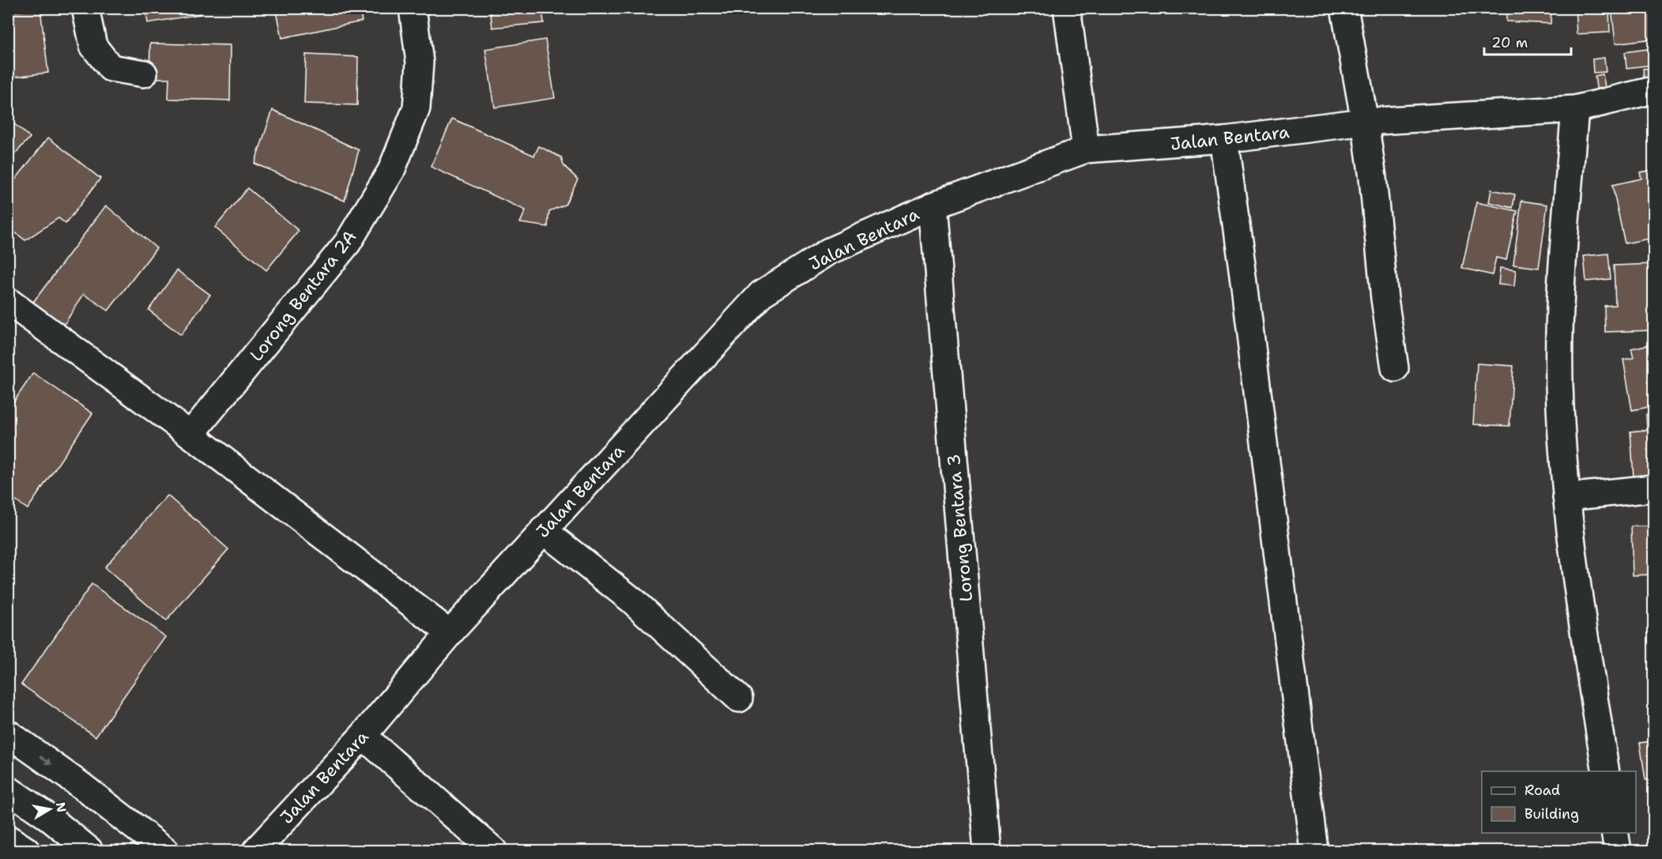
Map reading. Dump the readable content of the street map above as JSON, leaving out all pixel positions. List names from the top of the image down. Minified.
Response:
{"streets":{"street":["Jalan Bentara","Lorong Bentara 2A","Lorong Bentara 3"]},"crossings":[["Jalan Bentara","Lorong Bentara 3"]],"legend":["Road","Building"],"scale_bar":"20 m","north":"right"}
